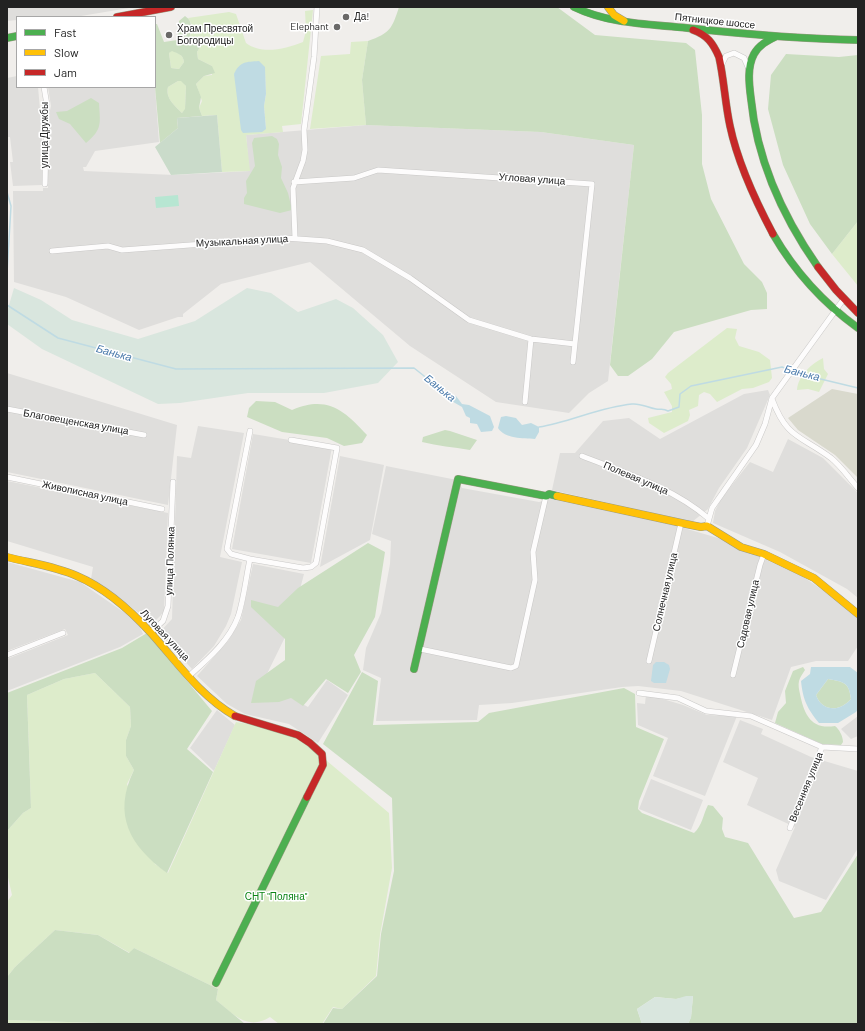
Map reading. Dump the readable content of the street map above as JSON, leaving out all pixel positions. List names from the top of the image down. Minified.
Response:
{"streets":{"street":["Пятницкое шоссе","улица Дружбы","Угловая улица","Музыкальная улица","Благовещенская улица","Полевая улица","Живописная улица","улица Полянка","Солнечная улица","Садовая улица","Луговая улица","Весенняя улица"]},"crossings":[["Угловая улица","Музыкальная улица"],["улица Полянка","Луговая улица"]],"water":["Банька"],"parks":["СНТ \"Поляна\""],"places":["Да!","Elephant","Храм Пресвятой Богородицы"],"legend":["Fast","Slow","Jam"]}
